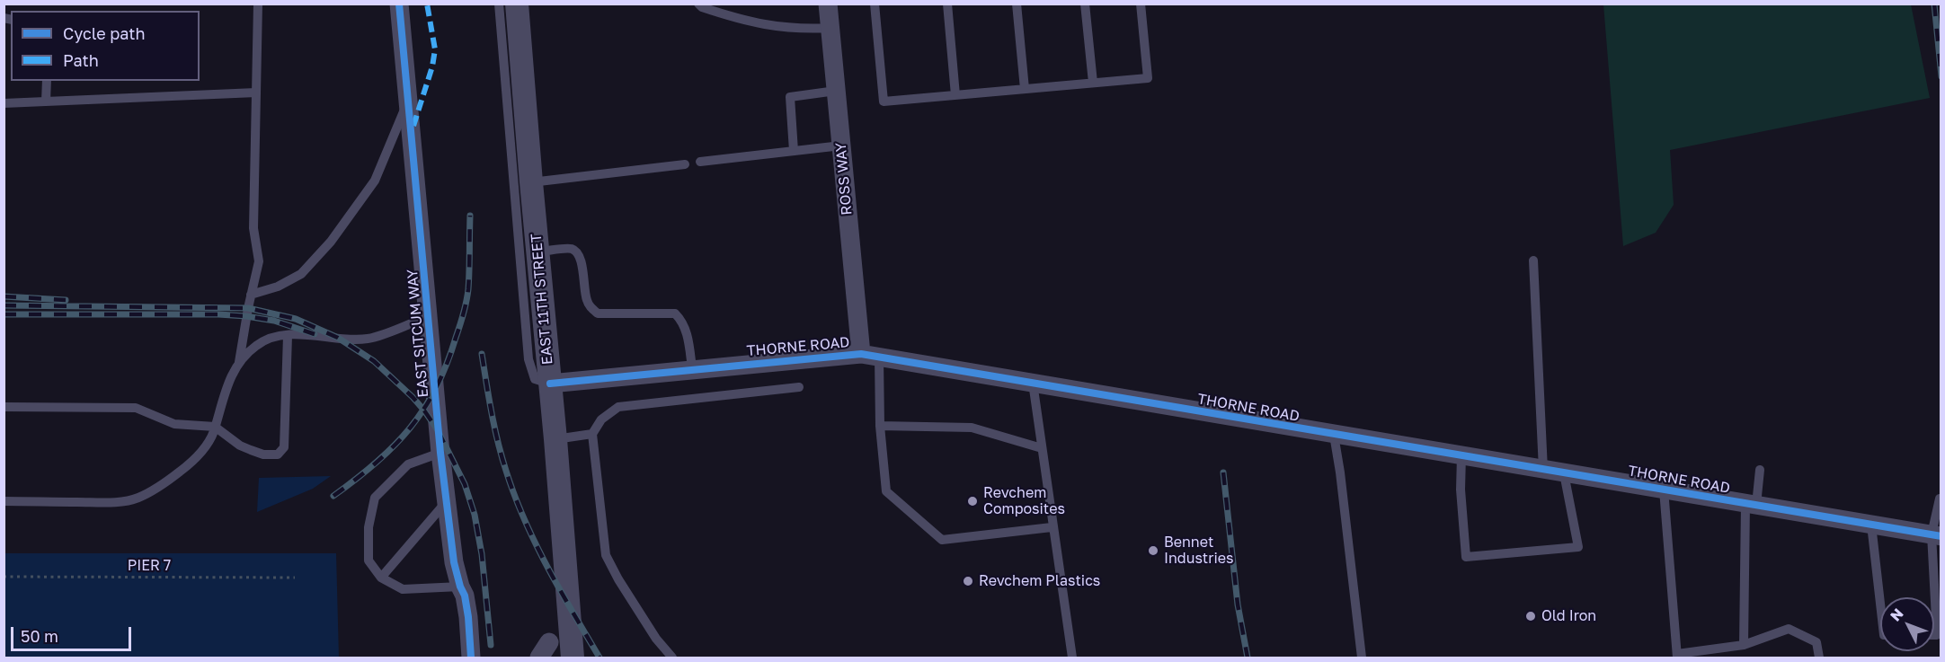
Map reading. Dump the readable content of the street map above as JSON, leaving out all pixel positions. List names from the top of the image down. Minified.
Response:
{"streets":{"street":["ROSS WAY","EAST 11TH STREET","EAST SITCUM WAY","THORNE ROAD"],"path":["PIER 7"]},"crossings":[["ROSS WAY","THORNE ROAD"],["EAST 11TH STREET","THORNE ROAD"]],"places":["Revchem Composites","Bennet Industries","Revchem Plastics","Old Iron"],"legend":["Cycle path","Path"],"scale_bar":"50 m","north":"top left"}
